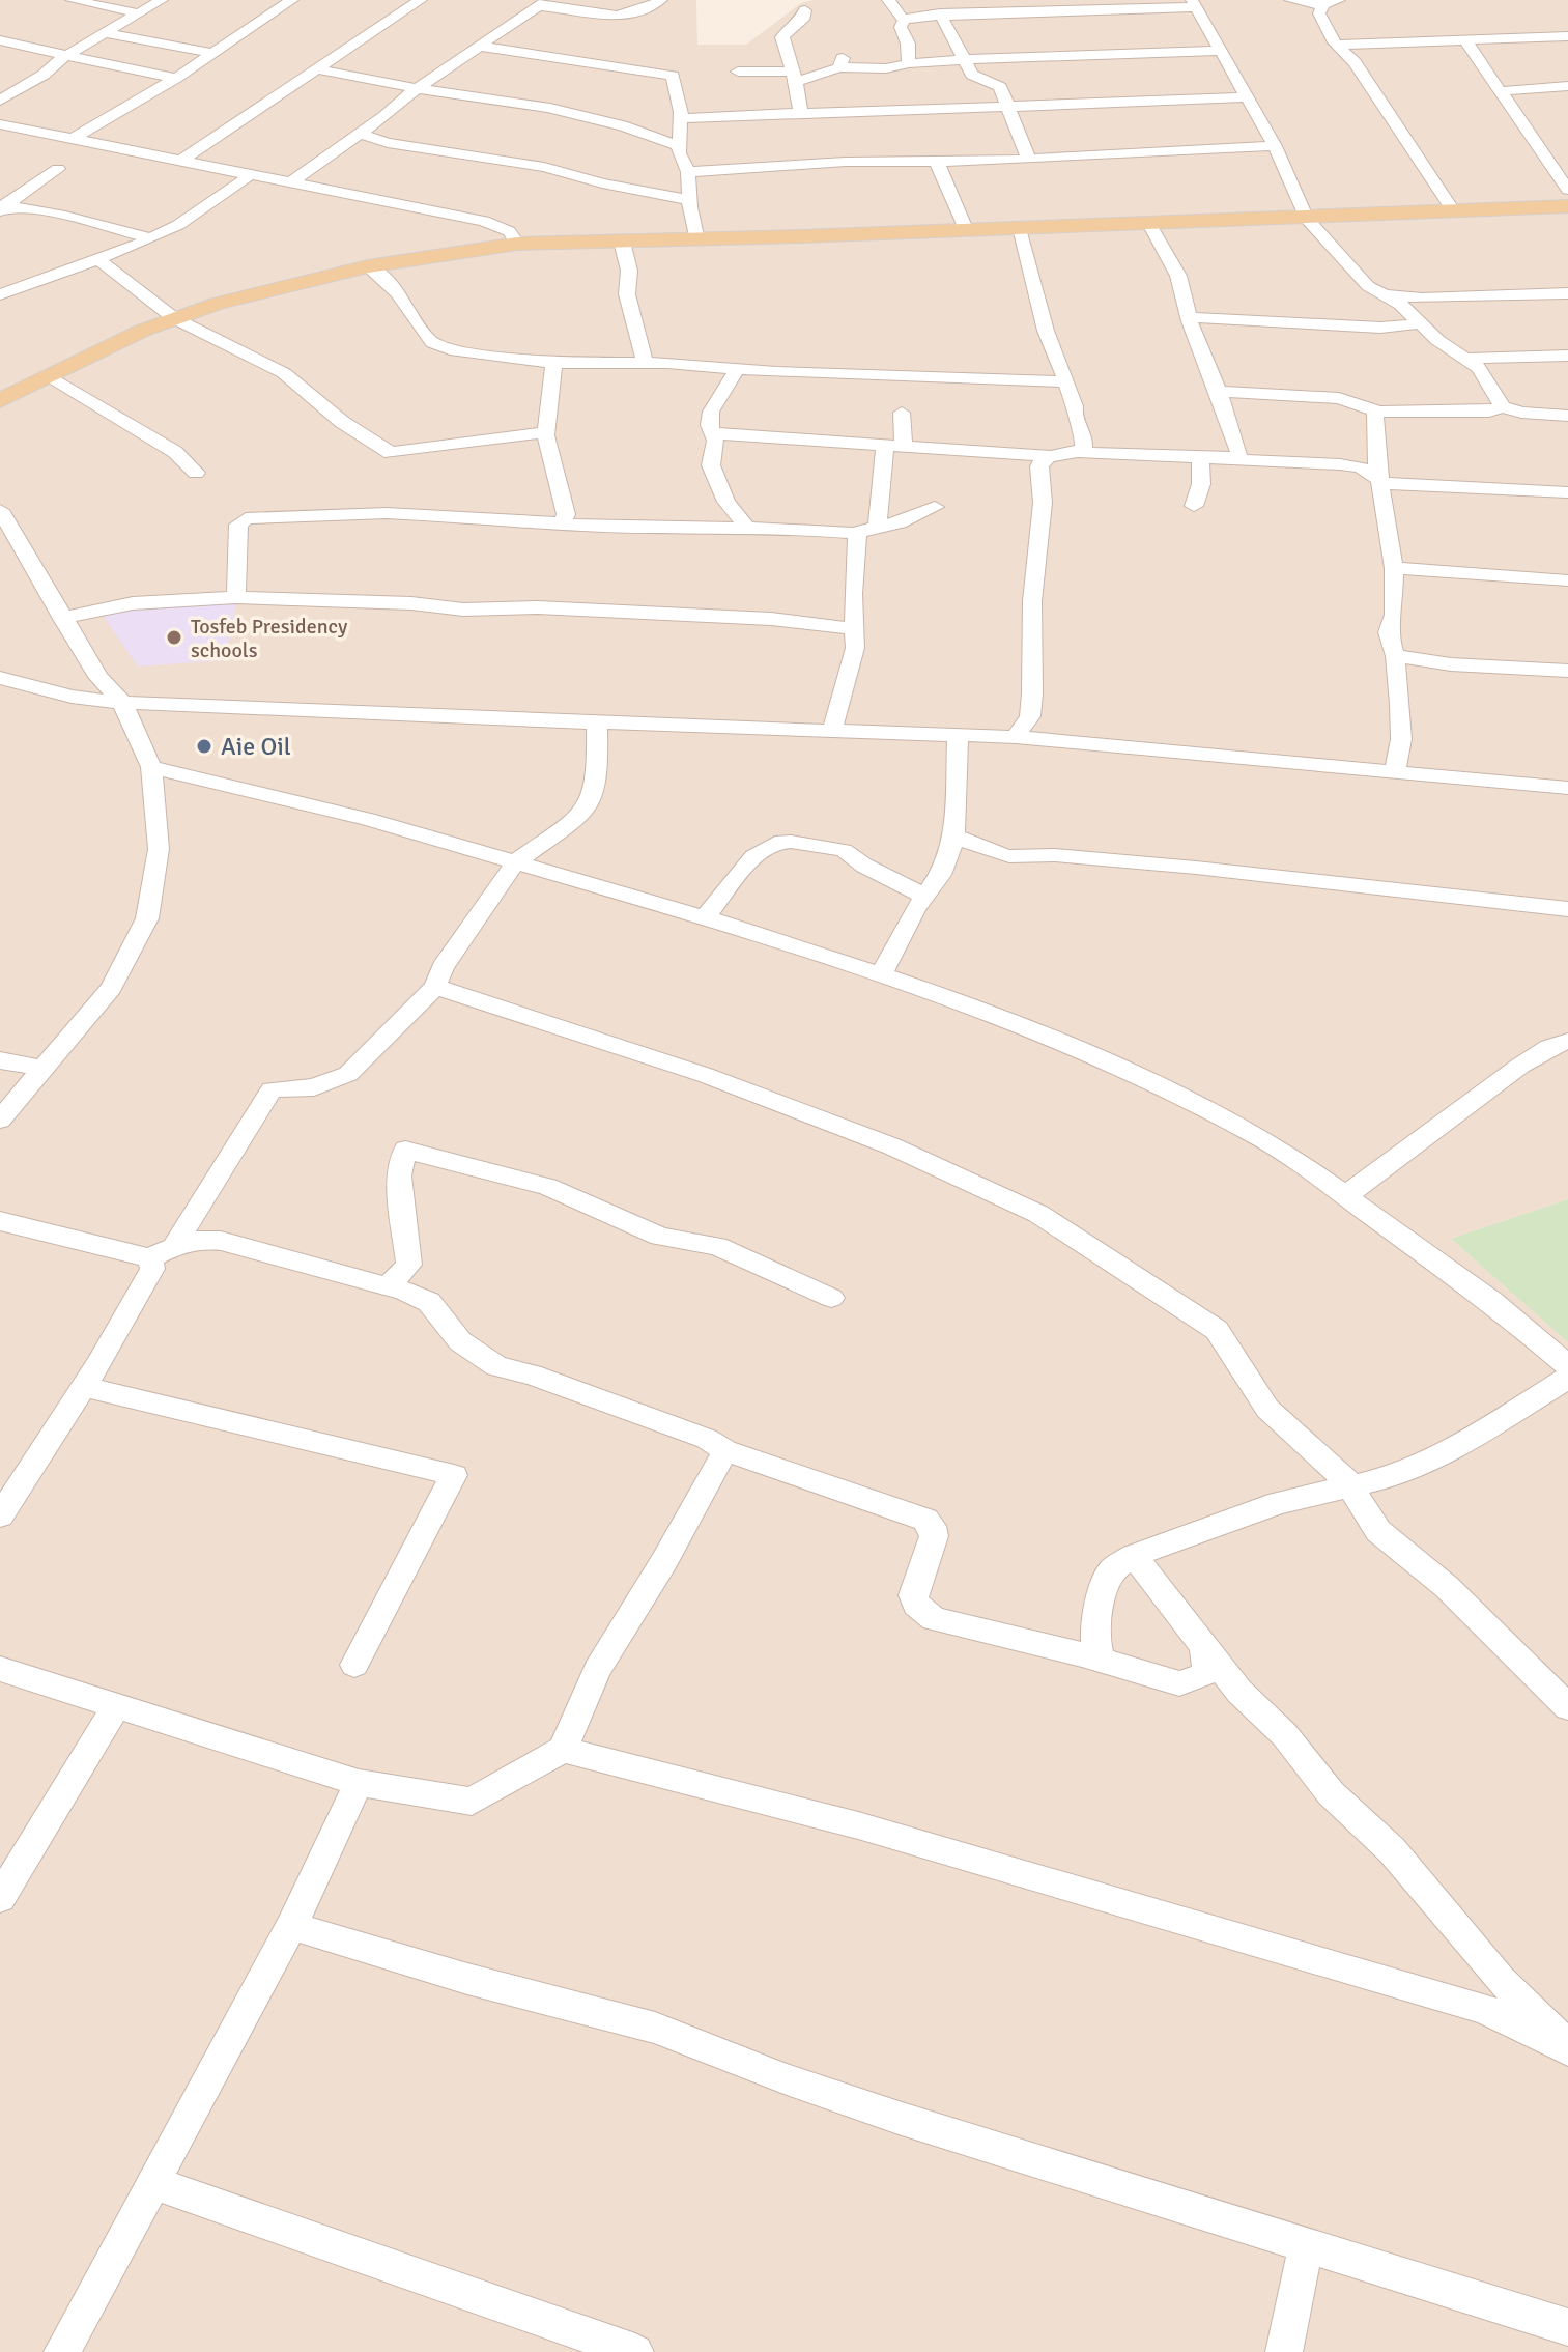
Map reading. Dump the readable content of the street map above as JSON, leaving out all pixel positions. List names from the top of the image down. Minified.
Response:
{"places":["Tosfeb Presidency schools","Aie Oil"]}
